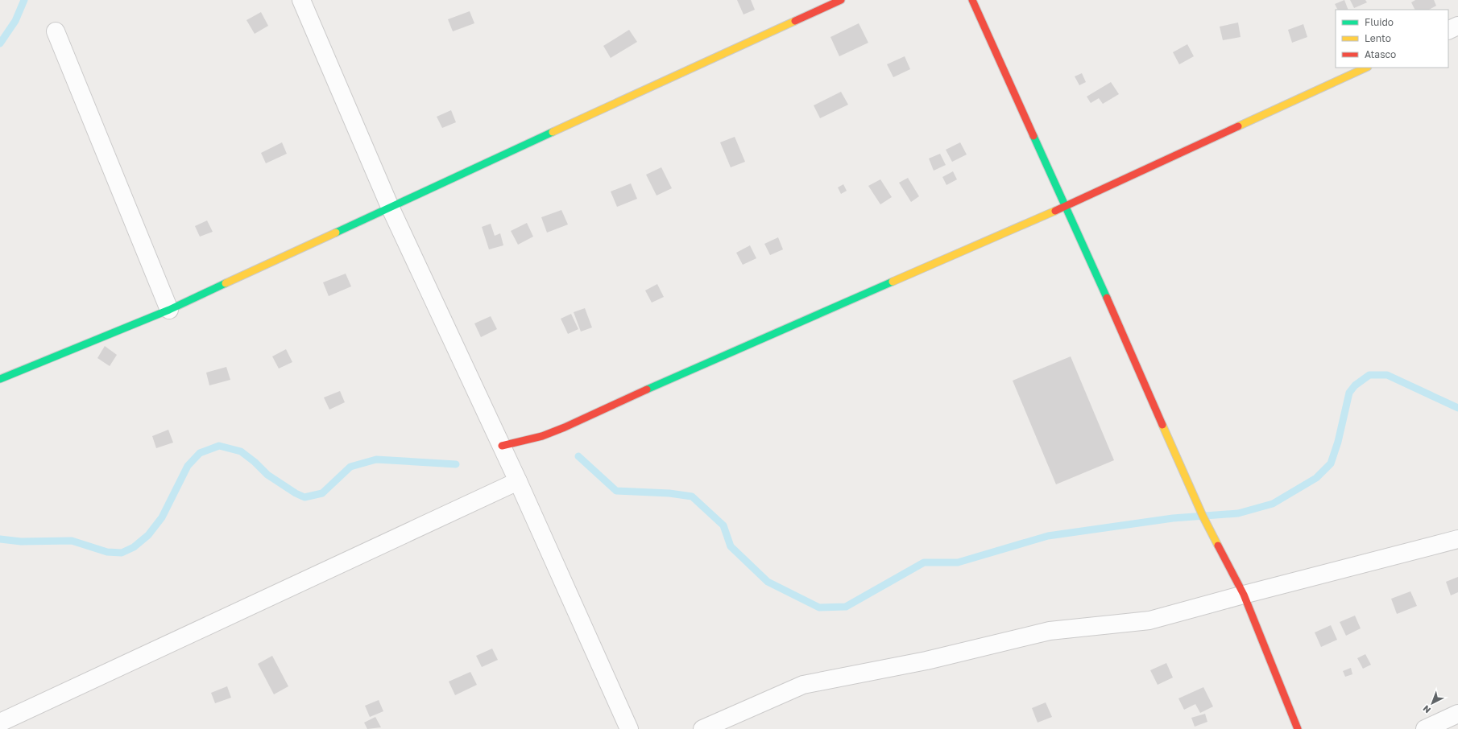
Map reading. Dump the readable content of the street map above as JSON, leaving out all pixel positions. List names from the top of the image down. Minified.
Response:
{"legend":["Fluido","Lento","Atasco"],"north":"bottom left"}
